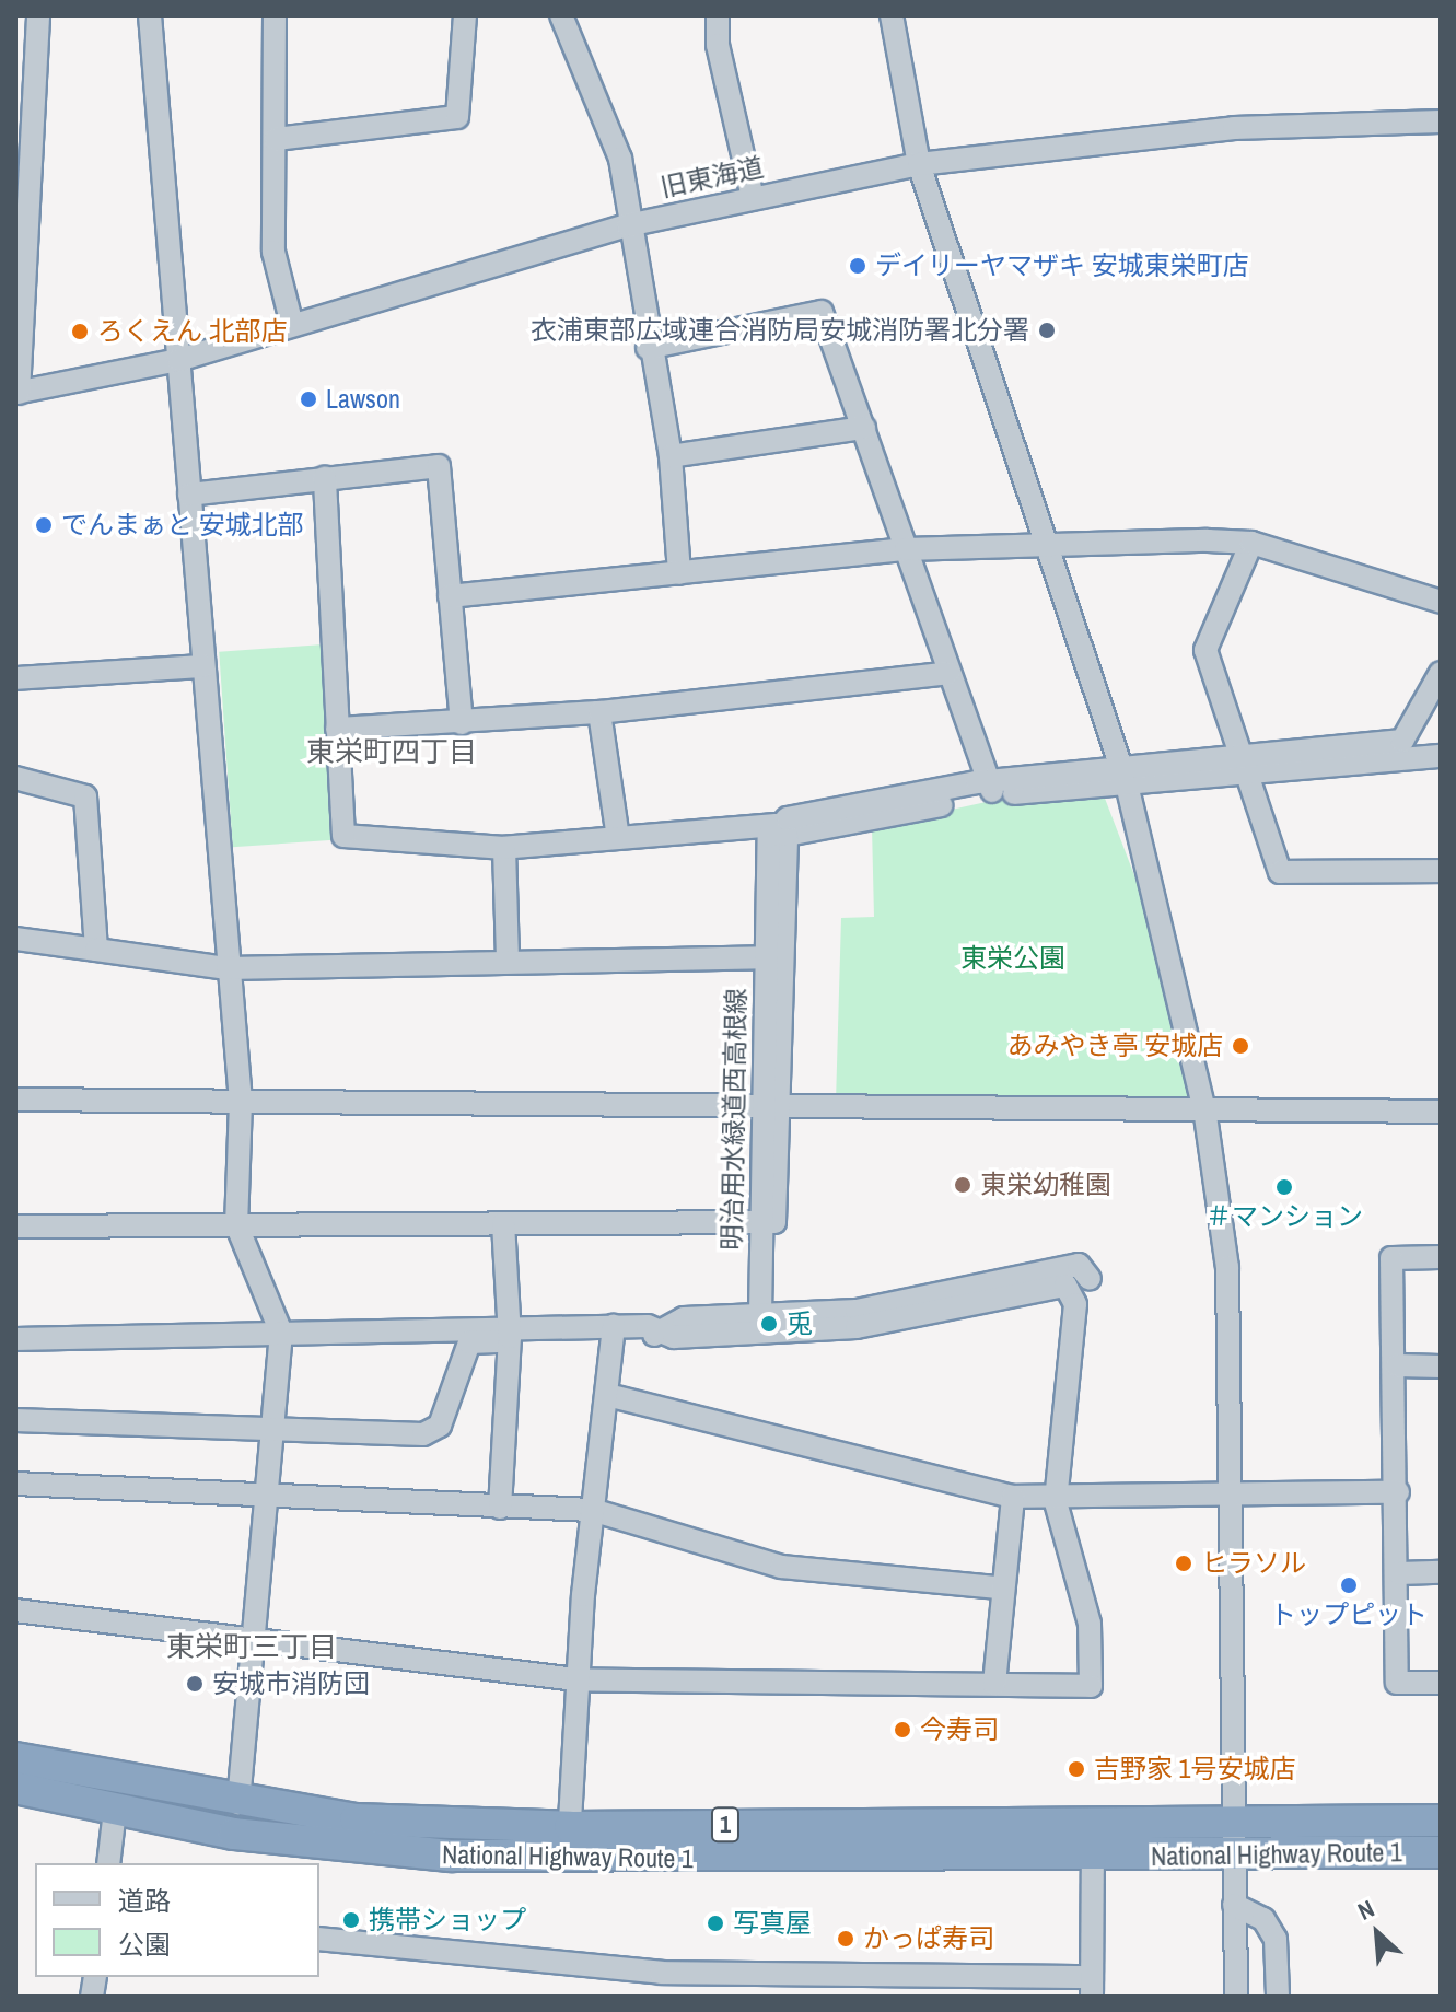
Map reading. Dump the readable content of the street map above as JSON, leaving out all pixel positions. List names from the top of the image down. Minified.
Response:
{"streets":{"highway":["1","National Highway Route 1"],"street":["旧東海道","明治用水緑道西高根線"]},"districts":["東栄町四丁目","東栄町三丁目"],"parks":["東栄公園"],"places":["デイリーヤマザキ 安城東栄町店","衣浦東部広域連合消防局安城消防署北分署","ろくえん 北部店","Lawson","でんまぁと 安城北部","あみやき亭 安城店","東栄幼稚園","＃マンション","兎","ヒラソル","トップピット","安城市消防団","今寿司","吉野家 1号安城店","携帯ショップ","写真屋","かっぱ寿司"],"legend":["道路","公園"],"north":"top left"}
